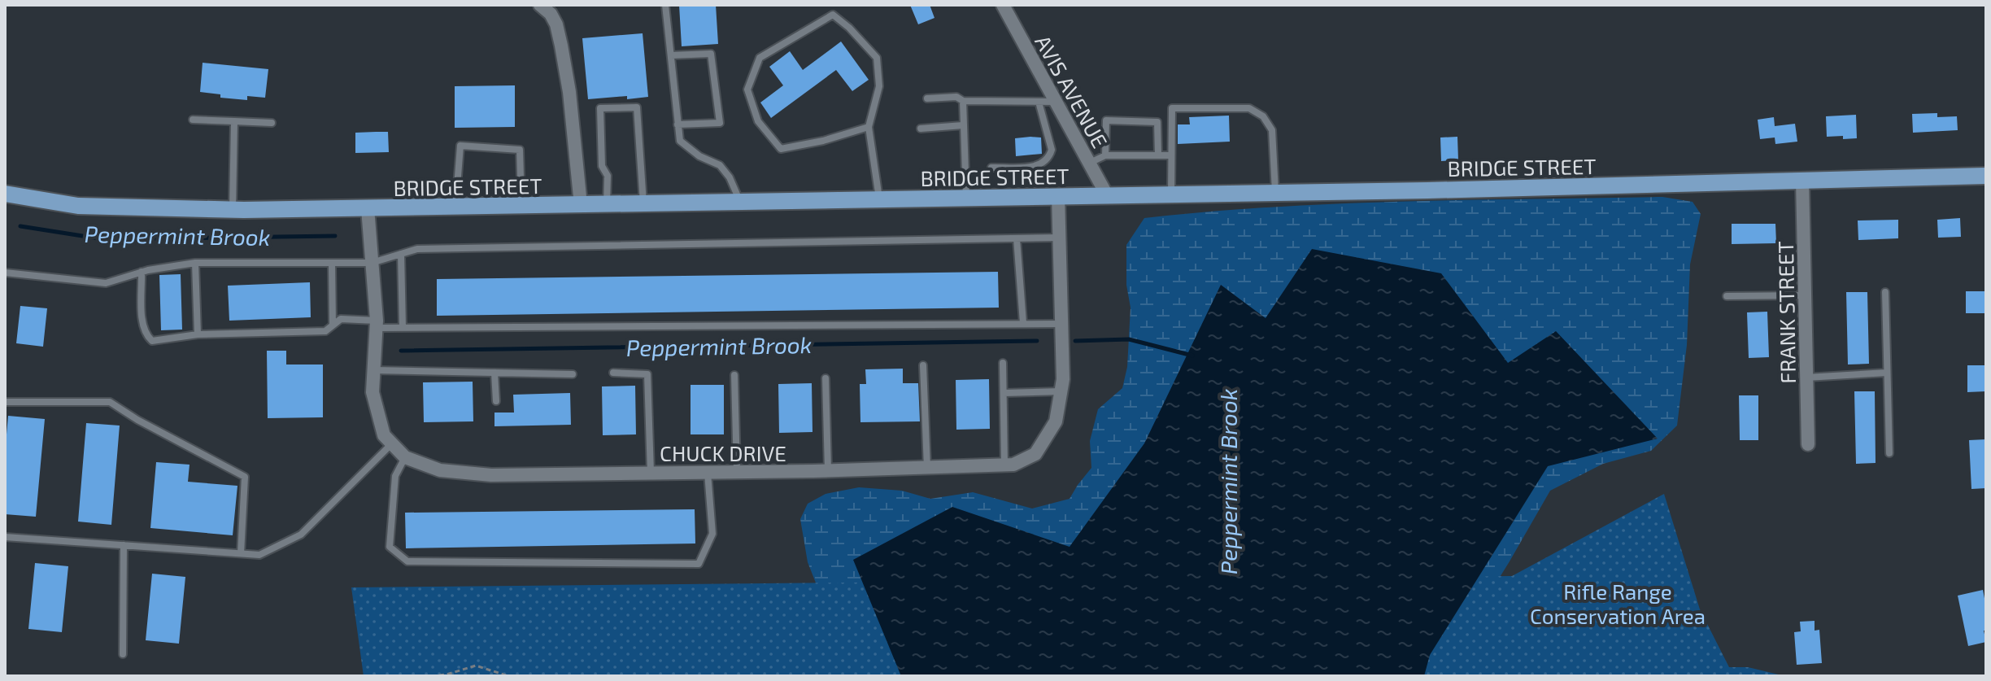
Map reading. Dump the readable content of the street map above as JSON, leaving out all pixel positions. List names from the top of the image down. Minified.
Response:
{"streets":{"main road":["BRIDGE STREET"],"street":["AVIS AVENUE","FRANK STREET","CHUCK DRIVE"]},"crossings":[["AVIS AVENUE","BRIDGE STREET"],["BRIDGE STREET","FRANK STREET"],["BRIDGE STREET","CHUCK DRIVE"]],"water":["Peppermint Brook"],"parks":["Rifle Range Conservation Area"]}
